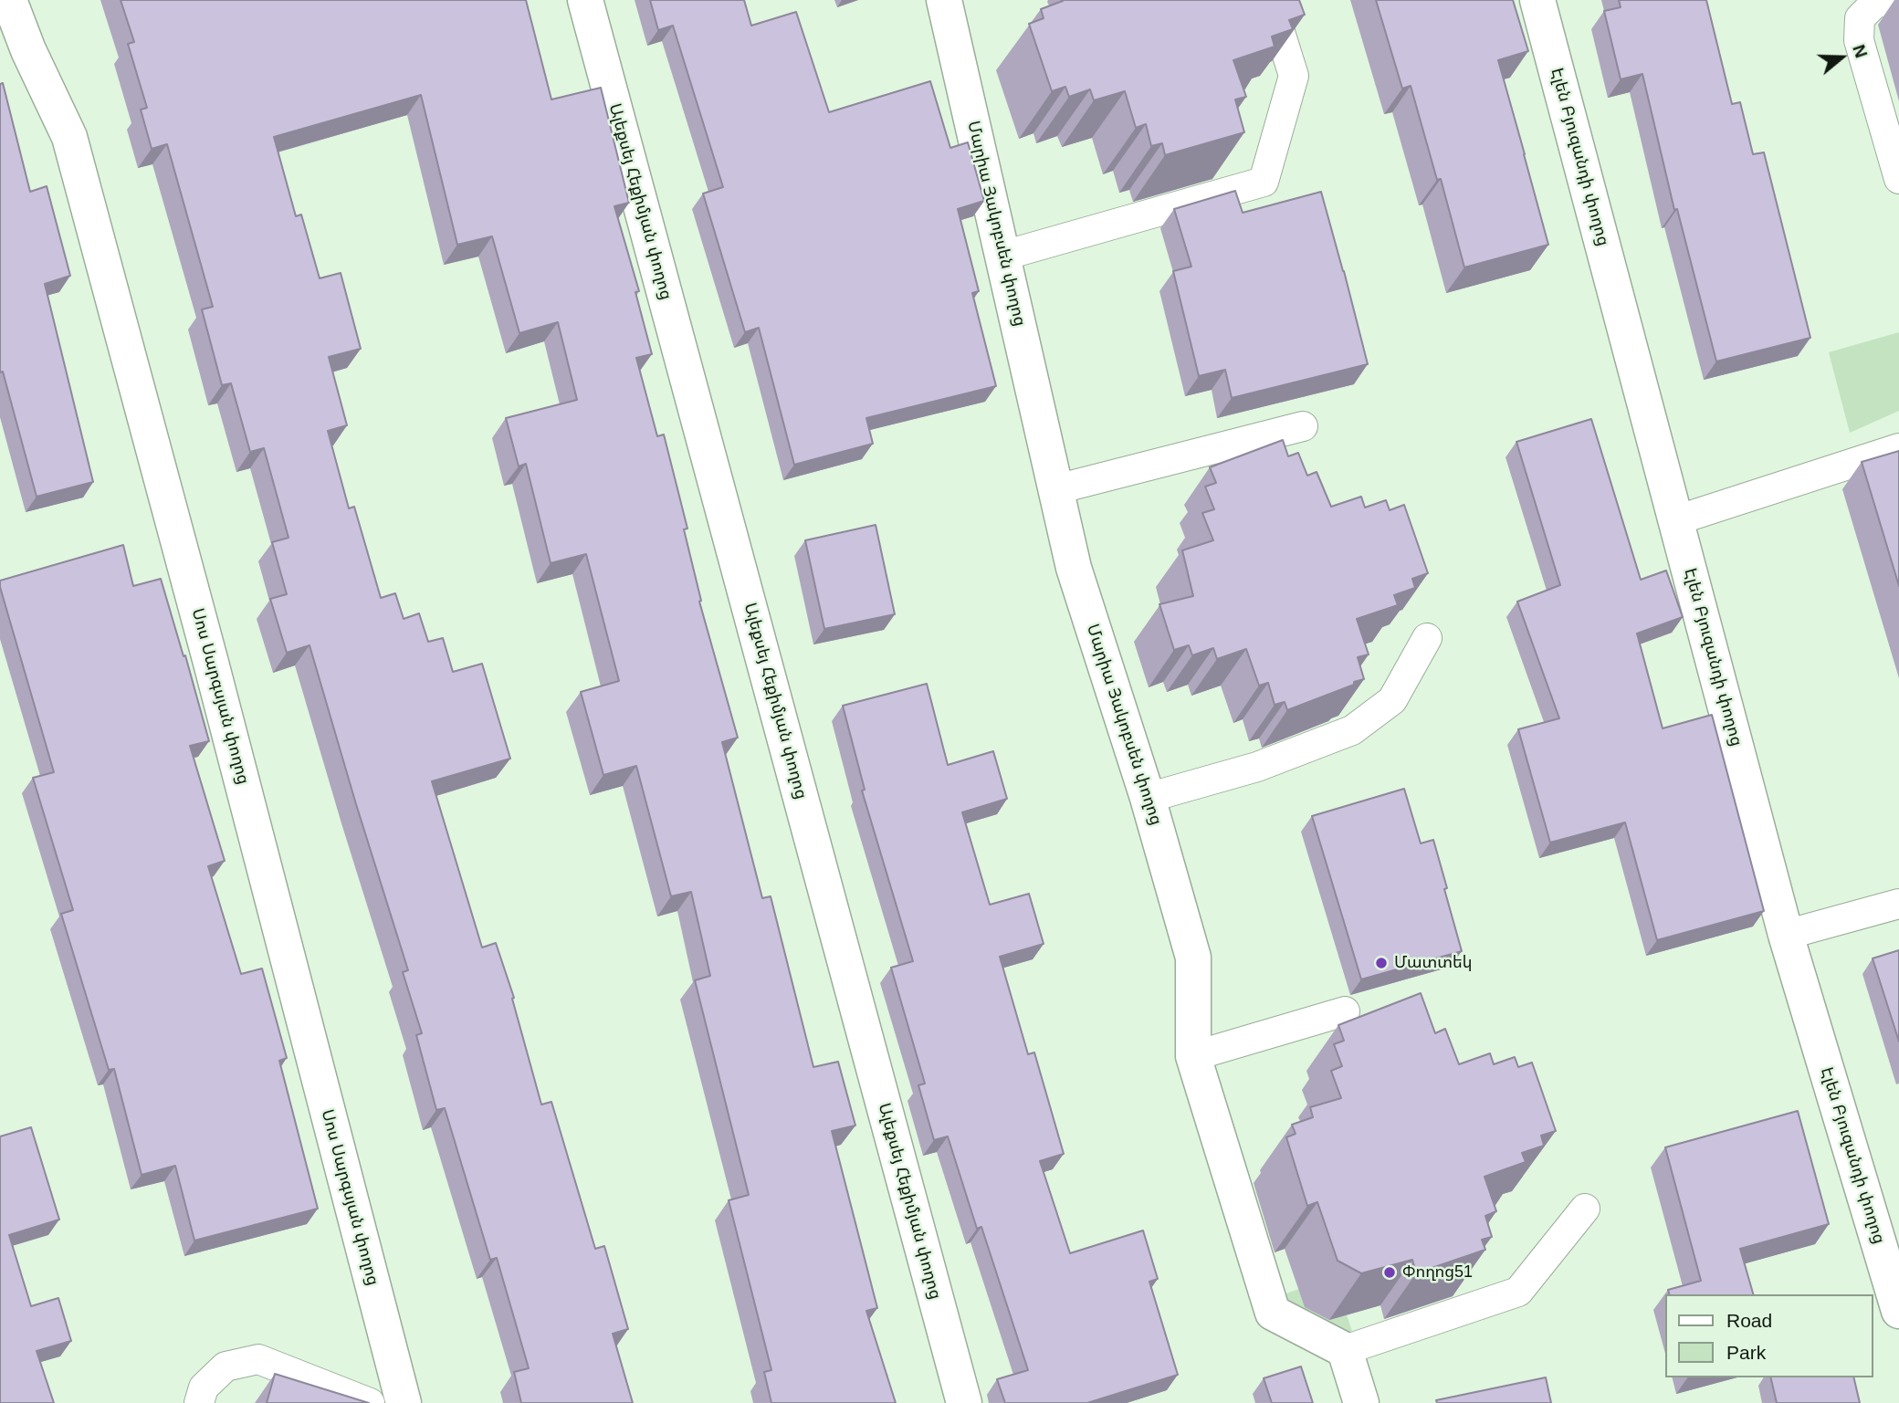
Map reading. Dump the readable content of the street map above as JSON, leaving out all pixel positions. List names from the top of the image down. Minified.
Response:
{"streets":{"street":["Էլեն Բյուզանդի փողոց","Ալեքսեյ Հեքիմյան փողոց","Մարիա Յակոբսեն փողոց","Սոս Սարգսյան փողոց"]},"places":["Մատտեկ","Փողոց51"],"legend":["Road","Park"],"north":"right"}
